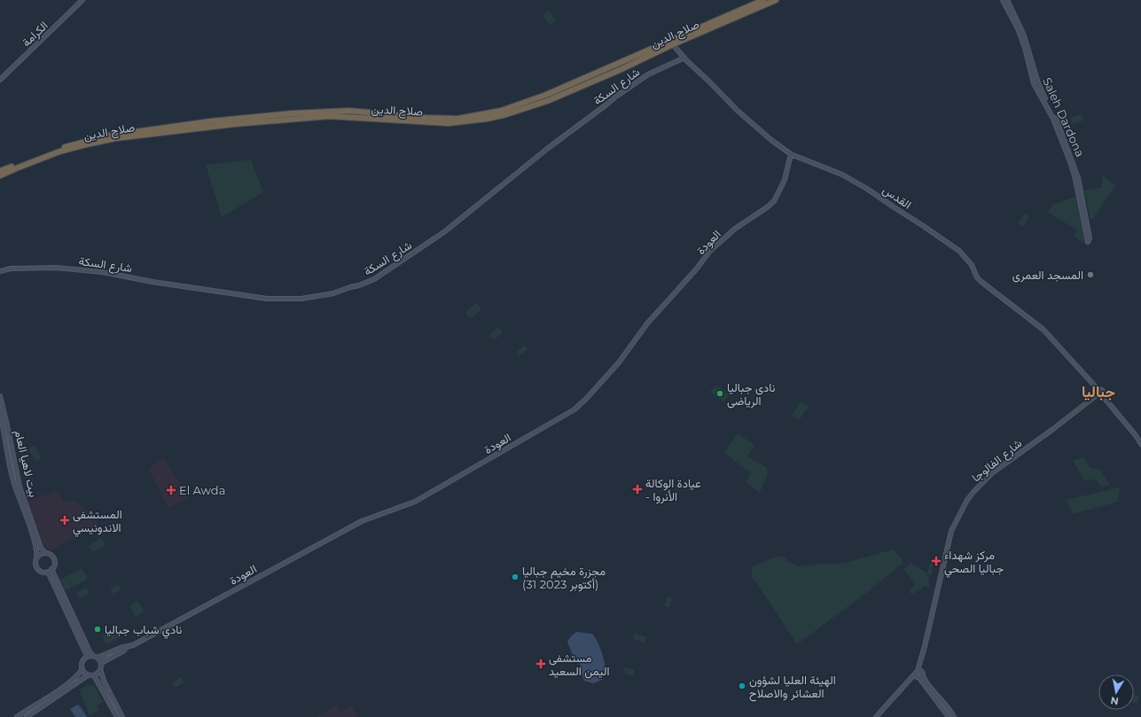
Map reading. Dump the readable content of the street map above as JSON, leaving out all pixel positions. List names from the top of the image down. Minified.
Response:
{"streets":{"highway":["صلاح الدين"],"main road":["الكرامة","شارع السكة","Saleh Dardona","القدس","العودة","شارع الفالوجا","بيت لاهيا العام"]},"crossings":[["صلاح الدين","القدس"],["شارع السكة","القدس"],["القدس","العودة"],["القدس","شارع الفالوجا"]],"districts":["جباليا"],"places":{"other":["المسجد العمرى","نادى جباليا الرياضى","مجزرة مخيم جباليا (31 أكتوبر 2023)","نادي شباب جباليا","الهيئة العليا لشؤون العشائر والاصلاح"],"health":["عيادة الوكالة - الأنروا","El Awda","المستشفى الاندونيسي","مركز شهداء جباليا الصحي","مستشفى اليمن السعيد"]},"north":"bottom"}
